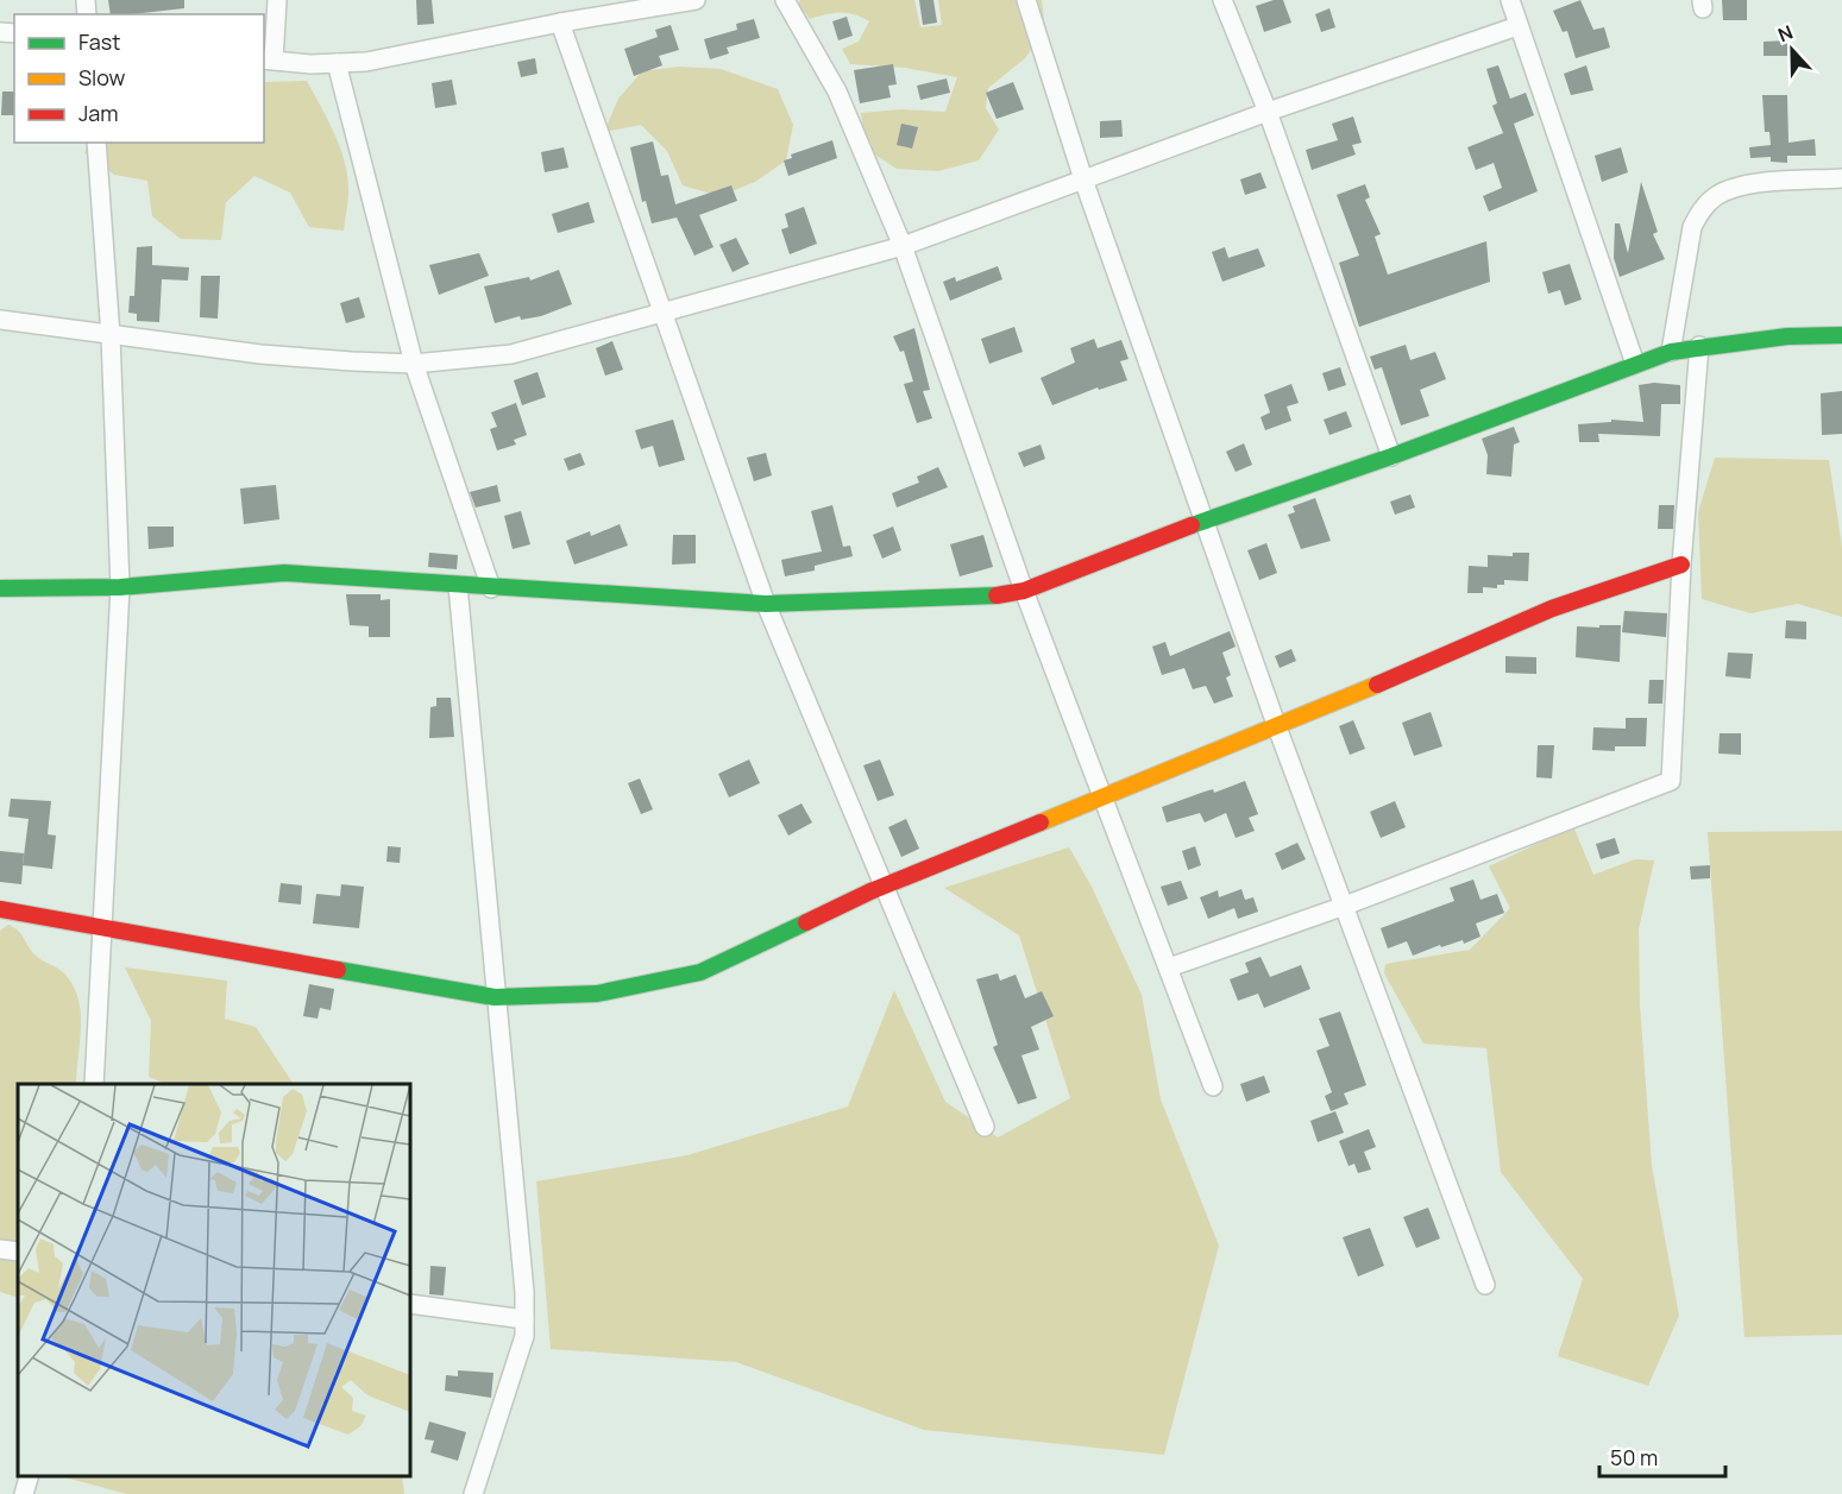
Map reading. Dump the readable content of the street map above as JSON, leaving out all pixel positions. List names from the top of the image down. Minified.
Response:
{"legend":["Fast","Slow","Jam"],"scale_bar":"50 m","north":"top"}
